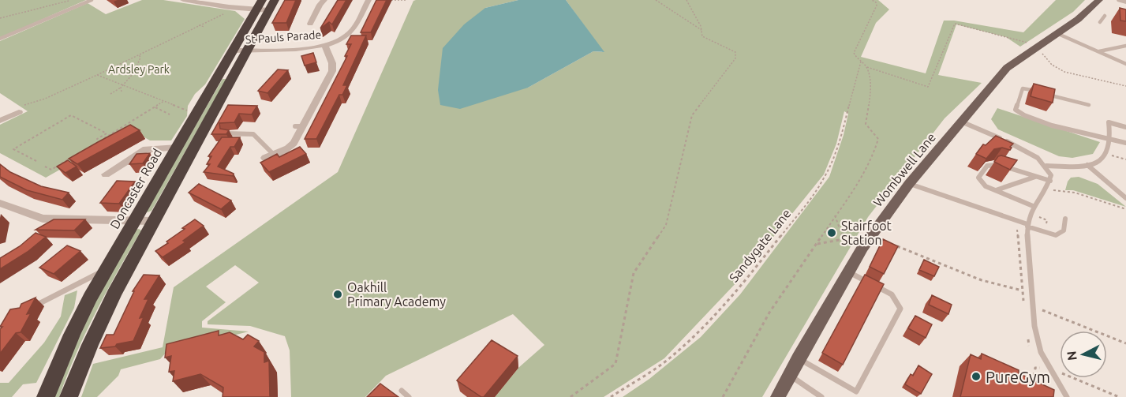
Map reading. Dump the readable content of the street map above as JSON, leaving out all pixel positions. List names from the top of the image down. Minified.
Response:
{"streets":{"highway":["Doncaster Road"],"main road":["Wombwell Lane"],"street":["St Pauls Parade"],"path":["Sandygate Lane"]},"crossings":[["St Pauls Parade","Doncaster Road"]],"parks":["Ardsley Park"],"places":["Stairfoot Station","Oakhill Primary Academy","PureGym"],"north":"left"}
